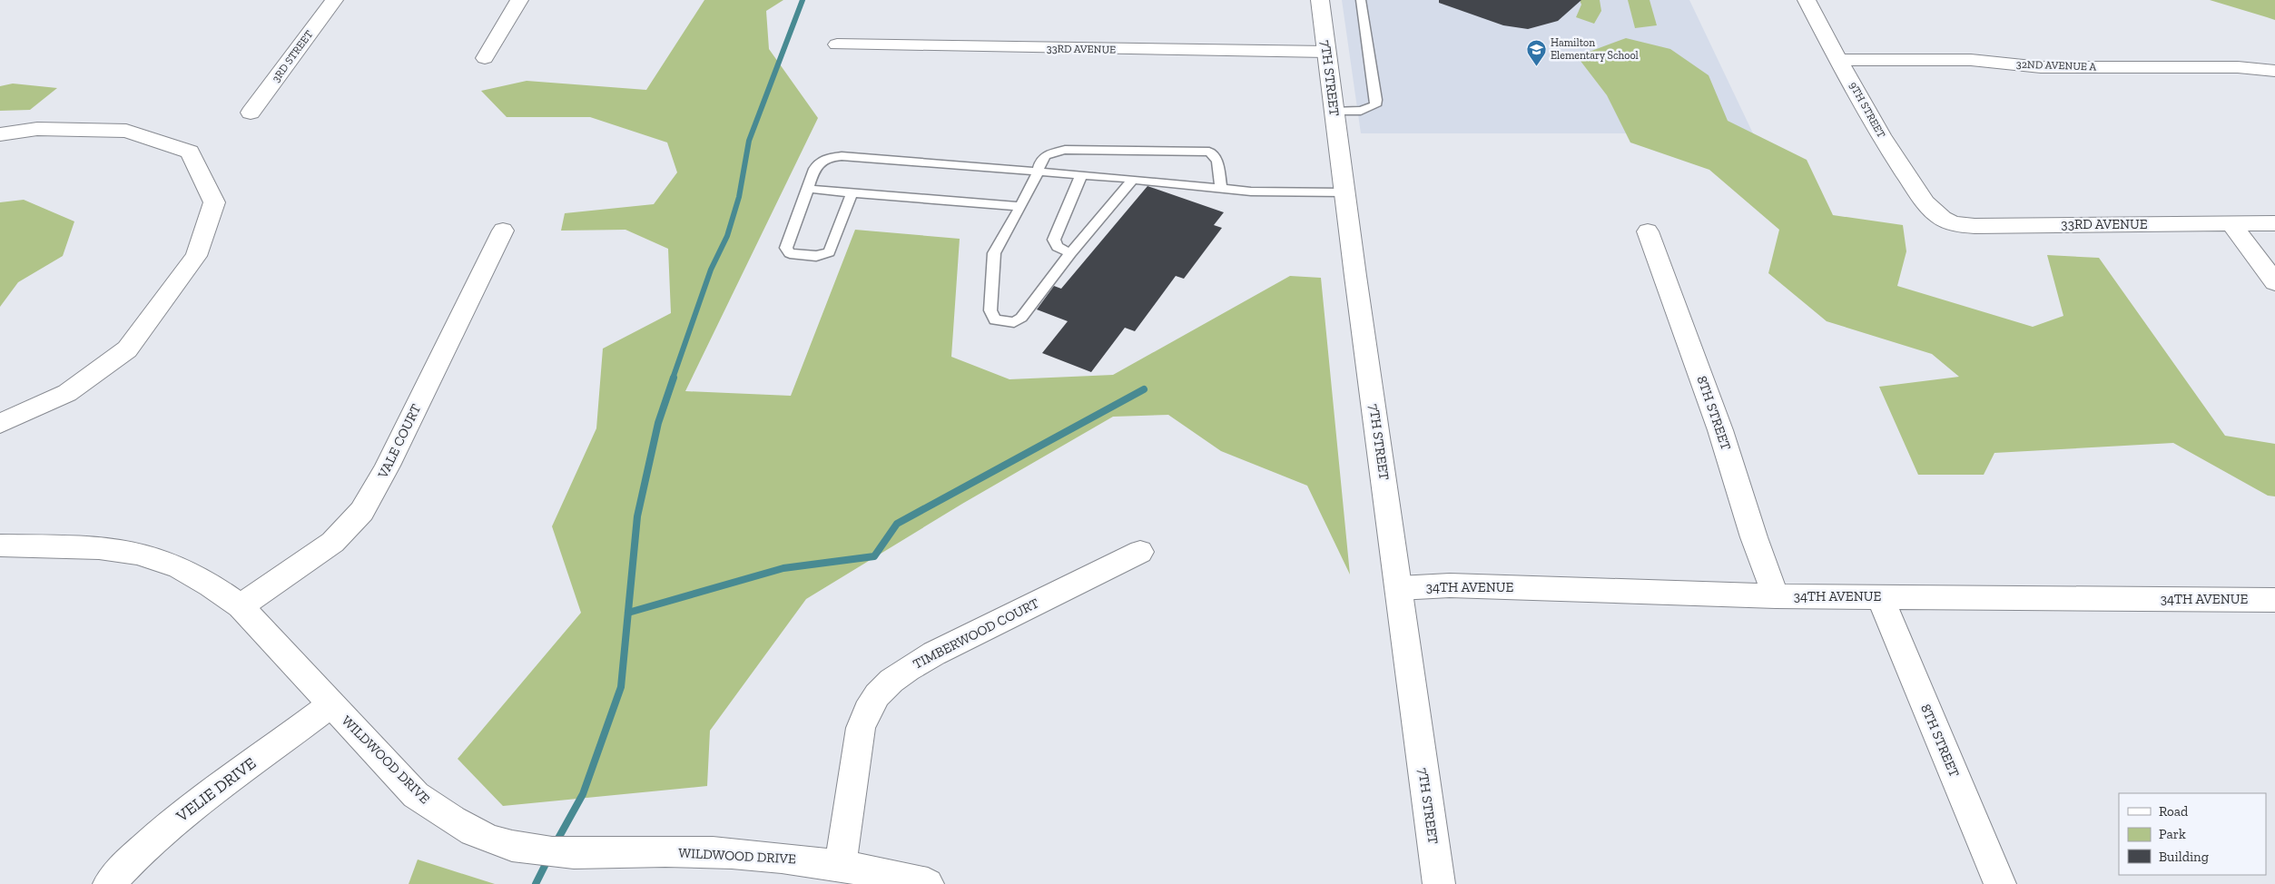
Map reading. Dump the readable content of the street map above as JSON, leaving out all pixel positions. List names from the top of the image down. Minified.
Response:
{"streets":{"street":["33RD AVENUE","3RD STREET","32ND AVENUE A","7TH STREET","9TH STREET","8TH STREET","VALE COURT","34TH AVENUE","TIMBERWOOD COURT","WILDWOOD DRIVE","VELIE DRIVE"]},"crossings":[["33RD AVENUE","7TH STREET"],["33RD AVENUE","9TH STREET"],["32ND AVENUE A","9TH STREET"],["7TH STREET","34TH AVENUE"],["8TH STREET","34TH AVENUE"],["VALE COURT","WILDWOOD DRIVE"],["TIMBERWOOD COURT","WILDWOOD DRIVE"],["WILDWOOD DRIVE","VELIE DRIVE"]],"places":{"school or university":["Hamilton Elementary School"]},"legend":["Road","Park","Building"]}
